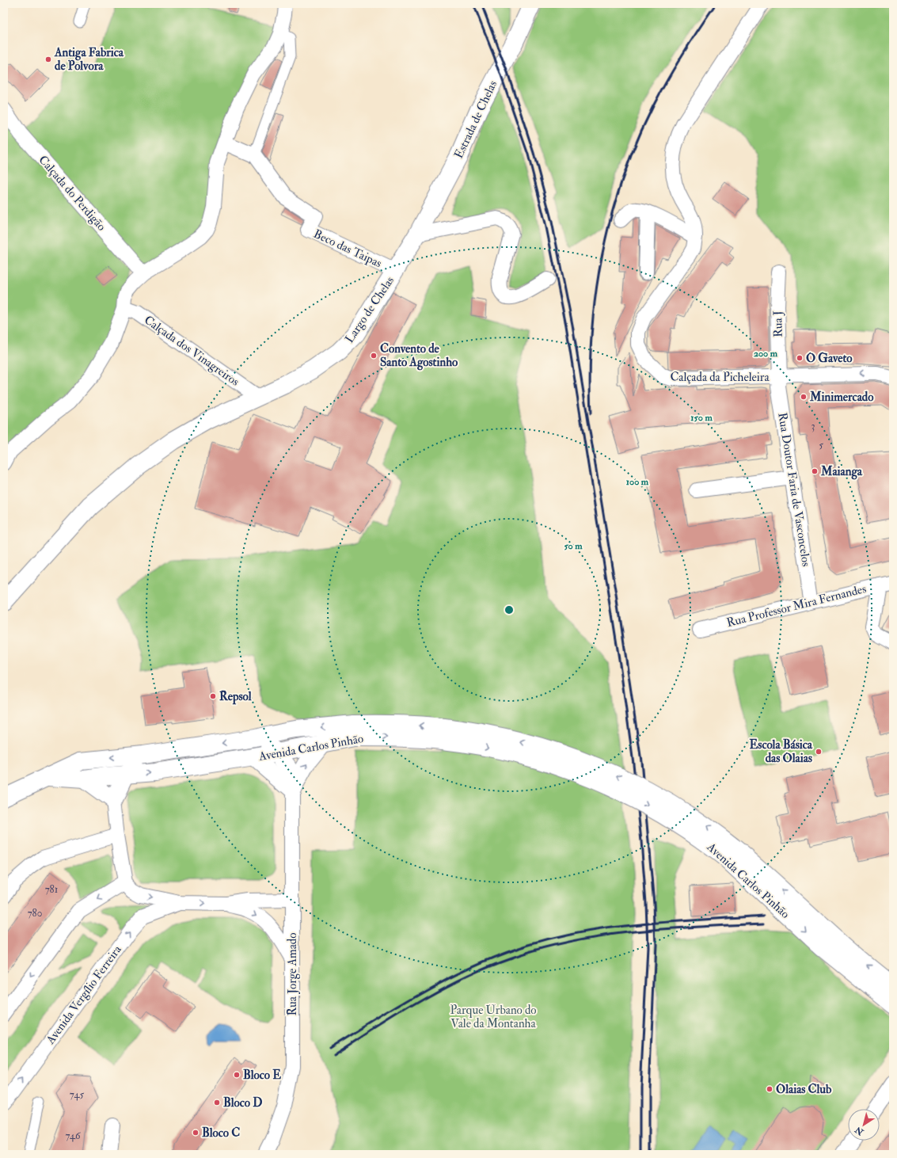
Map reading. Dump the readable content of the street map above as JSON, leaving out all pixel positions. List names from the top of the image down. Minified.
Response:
{"streets":{"main road":["Estrada de Chelas","Largo de Chelas","Avenida Carlos Pinhão"],"street":["Calçada do Perdigão","Beco das Taipas","Rua J","Calçada dos Vinagreiros","Calçada da Picheleira","Rua Doutor Faria de Vasconcelos","Rua Professor Mira Fernandes","Rua Jorge Amado","Avenida Vergílio Ferreira"]},"crossings":[["Estrada de Chelas","Largo de Chelas"],["Beco das Taipas","Largo de Chelas"],["Largo de Chelas","Calçada dos Vinagreiros"],["Rua J","Calçada da Picheleira"],["Rua J","Rua Doutor Faria de Vasconcelos"],["Calçada da Picheleira","Rua Doutor Faria de Vasconcelos"],["Rua Doutor Faria de Vasconcelos","Rua Professor Mira Fernandes"],["Rua Jorge Amado","Avenida Vergílio Ferreira"]],"parks":["Parque Urbano do Vale da Montanha"],"places":["Antiga Fabrica de Polvora","Convento de Santo Agostinho","O Gaveto","Minimercado","Maianga","Repsol","Escola Básica das Olaias","Bloco E","Olaias Club","Bloco D","Bloco C"],"house_numbers":["3","5","781","780","745","746"],"north":"bottom left","rings":["200 m","150 m","100 m","50 m"]}
